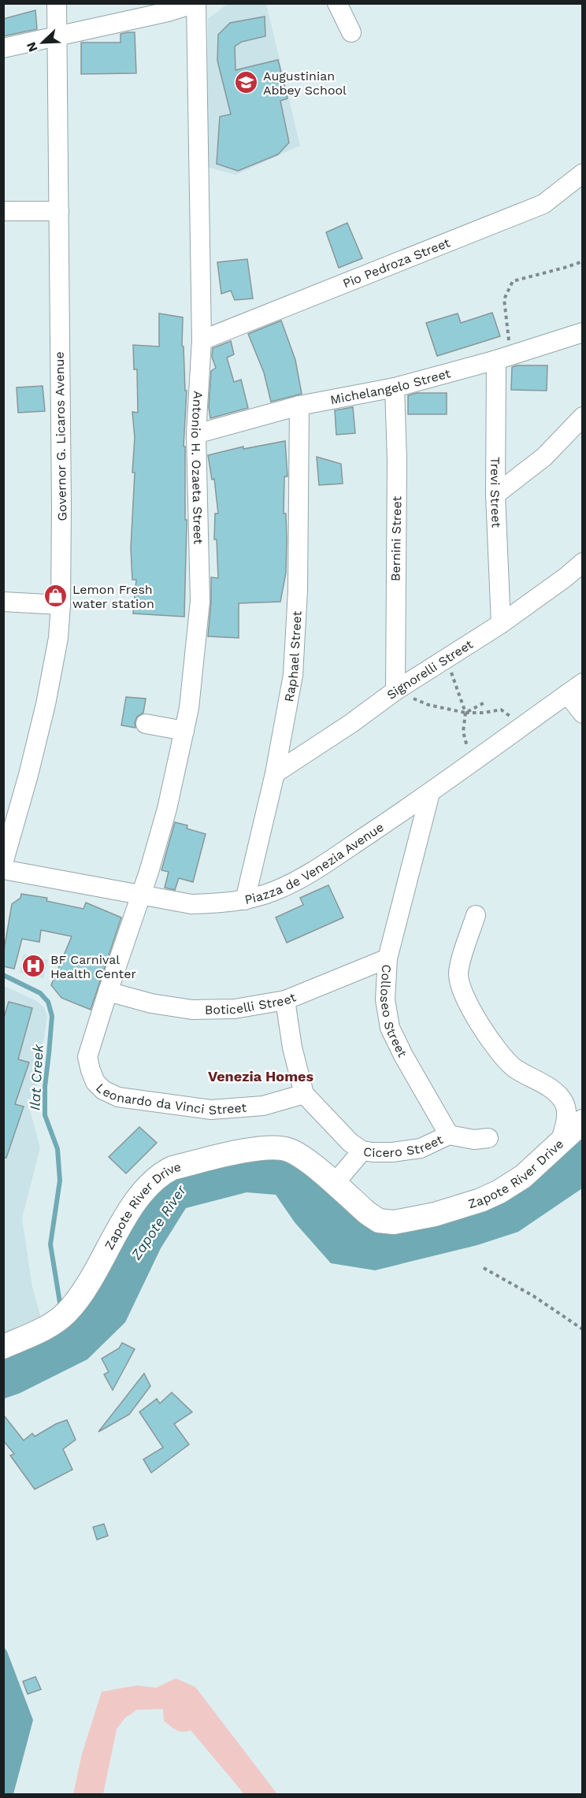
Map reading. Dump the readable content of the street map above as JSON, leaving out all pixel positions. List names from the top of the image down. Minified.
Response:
{"streets":{"main road":["Zapote River Drive"],"street":["Pio Pedroza Street","Michelangelo Street","Governor G. Licaros Avenue","Antonio H. Ozaeta Street","Trevi Street","Bernini Street","Raphael Street","Signorelli Street","Piazza de Venezia Avenue","Boticelli Street","Colloseo Street","Leonardo da Vinci Street","Cicero Street"]},"crossings":[["Pio Pedroza Street","Antonio H. Ozaeta Street"],["Michelangelo Street","Antonio H. Ozaeta Street"],["Michelangelo Street","Trevi Street"],["Michelangelo Street","Bernini Street"],["Michelangelo Street","Raphael Street"],["Antonio H. Ozaeta Street","Piazza de Venezia Avenue"],["Antonio H. Ozaeta Street","Leonardo da Vinci Street"],["Trevi Street","Signorelli Street"],["Bernini Street","Signorelli Street"],["Raphael Street","Signorelli Street"],["Raphael Street","Piazza de Venezia Avenue"],["Piazza de Venezia Avenue","Colloseo Street"],["Piazza de Venezia Avenue","Leonardo da Vinci Street"],["Boticelli Street","Colloseo Street"],["Boticelli Street","Leonardo da Vinci Street"],["Boticelli Street","Cicero Street"],["Colloseo Street","Cicero Street"],["Leonardo da Vinci Street","Cicero Street"],["Cicero Street","Zapote River Drive"]],"districts":["Venezia Homes"],"water":["Ilat Creek","Zapote River"],"places":{"school or university":["Augustinian Abbey School"],"shop":["Lemon Fresh water station"],"hospital":["BF Carnival Health Center"]},"north":"bottom left"}
